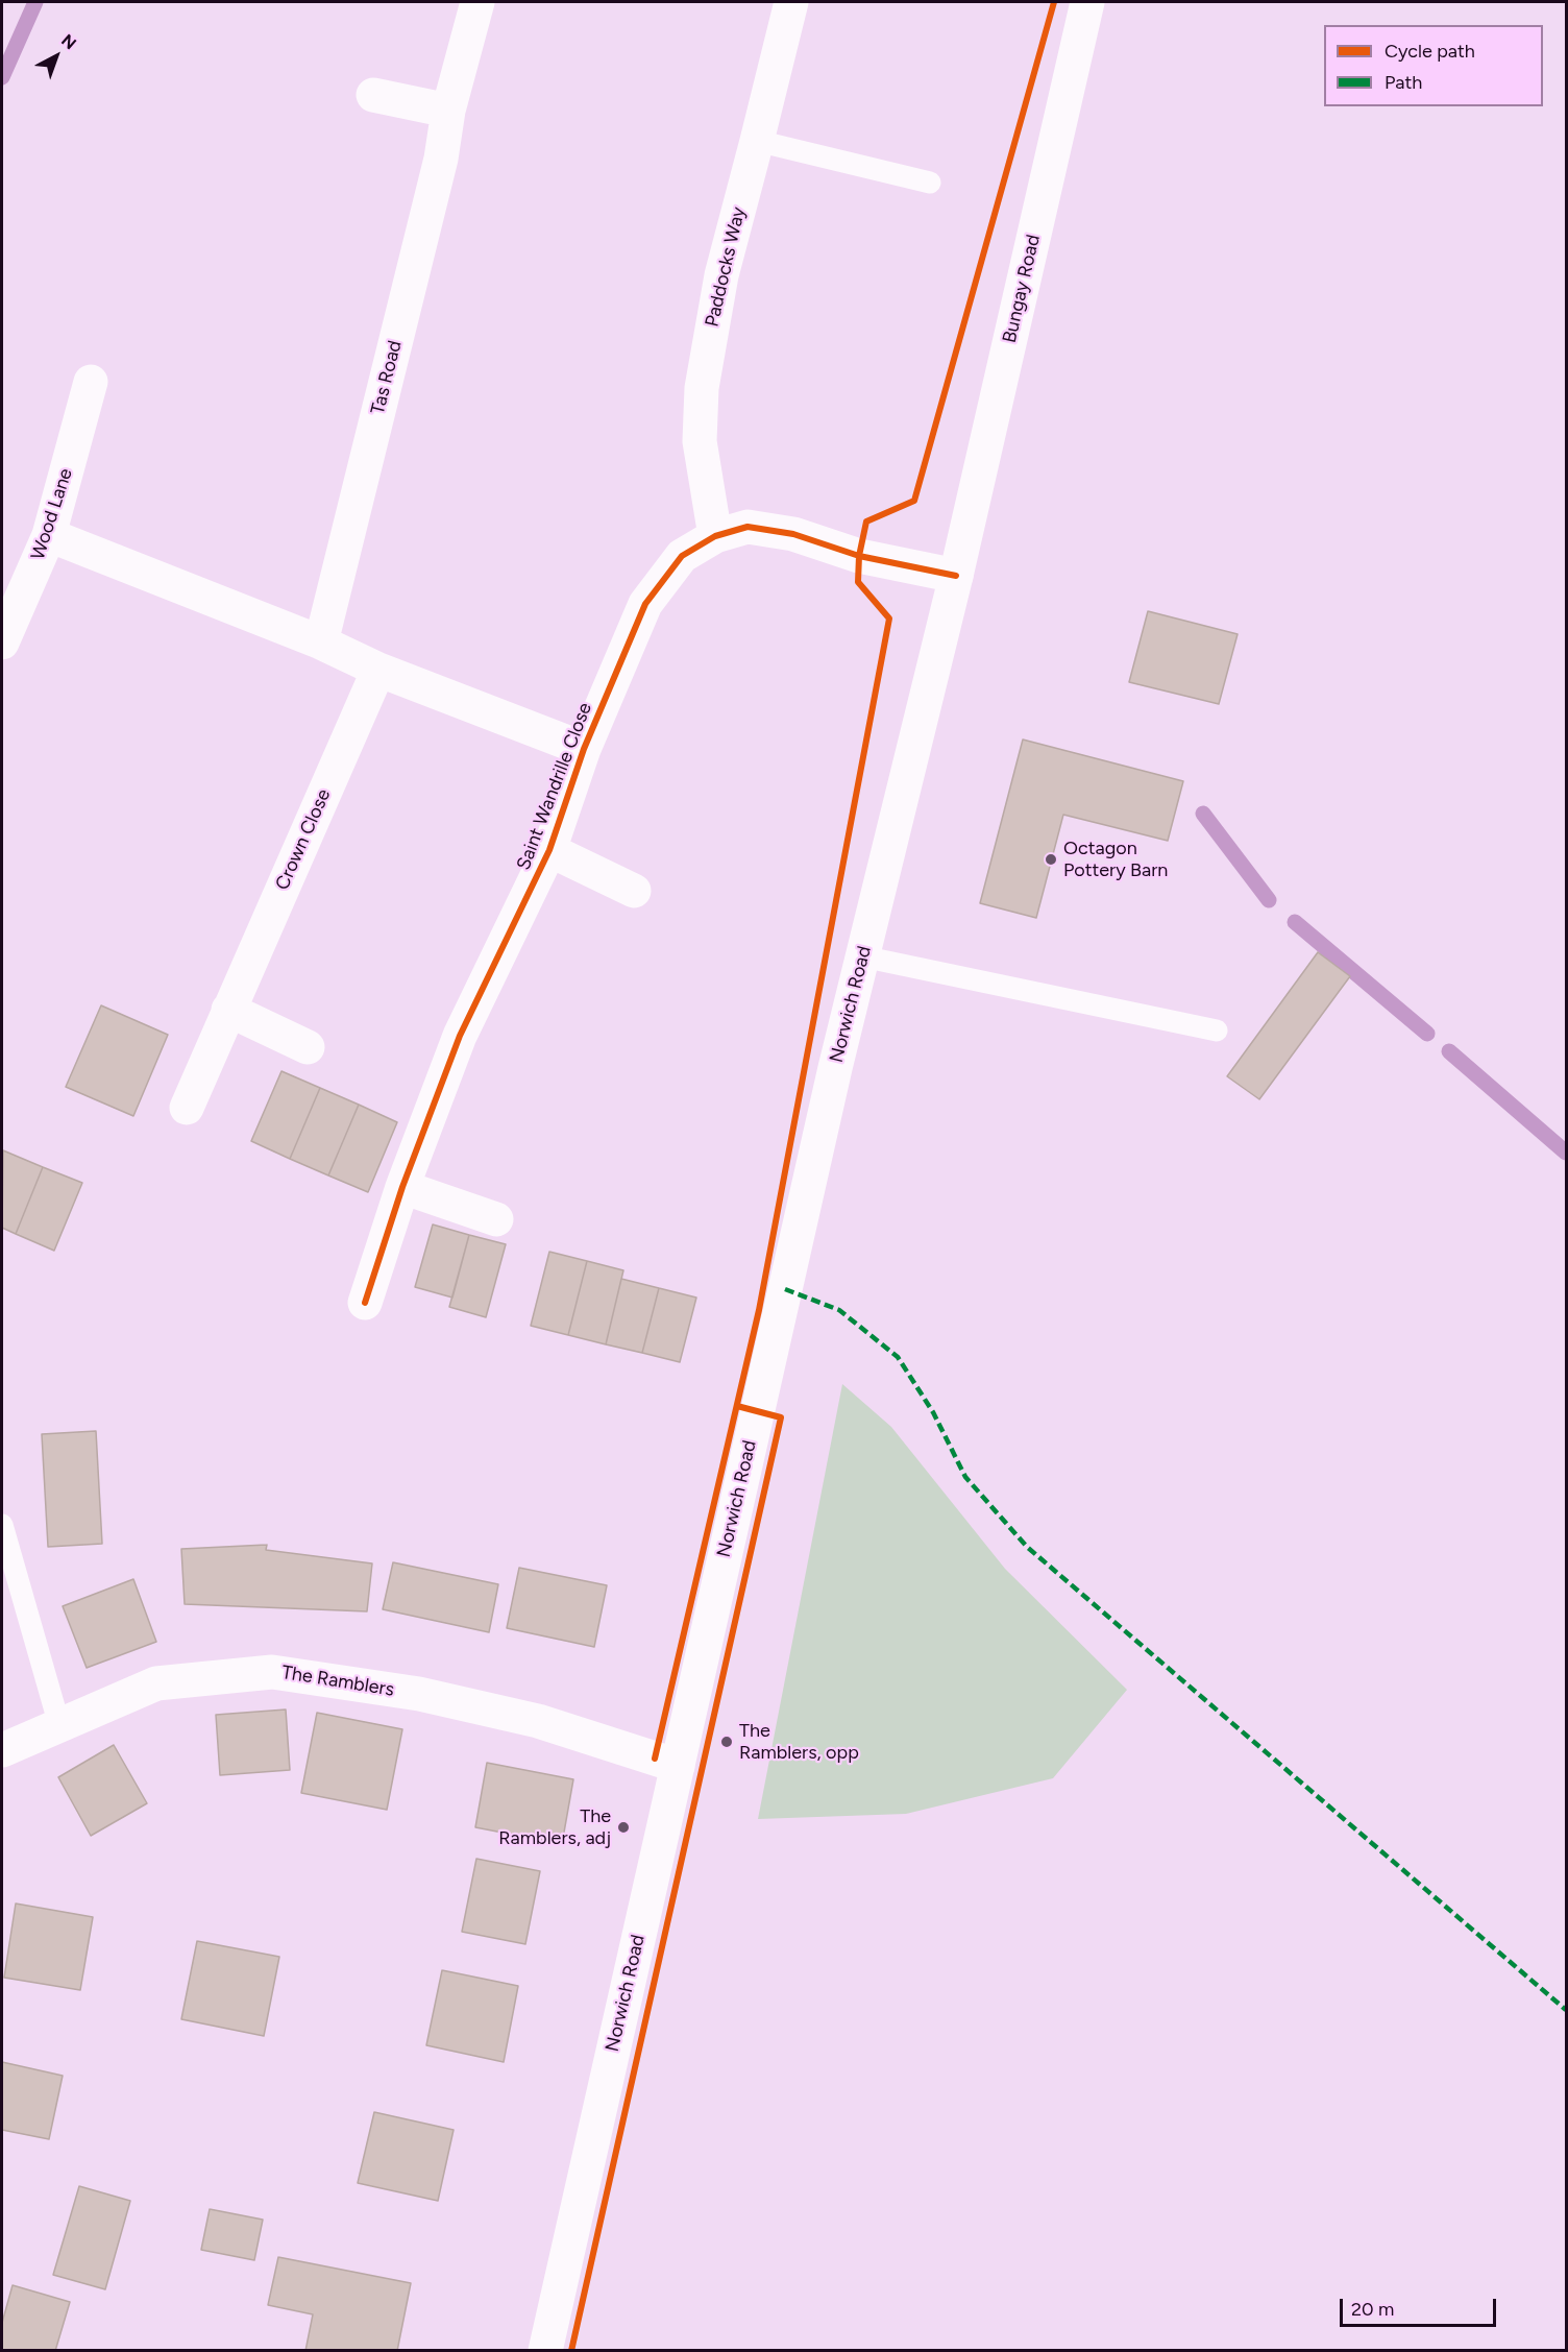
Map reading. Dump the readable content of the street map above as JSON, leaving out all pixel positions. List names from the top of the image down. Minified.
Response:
{"streets":{"street":["Paddocks Way","Bungay Road","Tas Road","Wood Lane","Saint Wandrille Close","Crown Close","Norwich Road","The Ramblers"]},"crossings":[["Paddocks Way","Saint Wandrille Close"],["Bungay Road","Saint Wandrille Close"],["Bungay Road","Norwich Road"],["Saint Wandrille Close","Norwich Road"],["Norwich Road","The Ramblers"]],"places":["Octagon Pottery Barn","The Ramblers, opp","The Ramblers, adj"],"legend":["Cycle path","Path"],"scale_bar":"20 m","north":"top right"}
